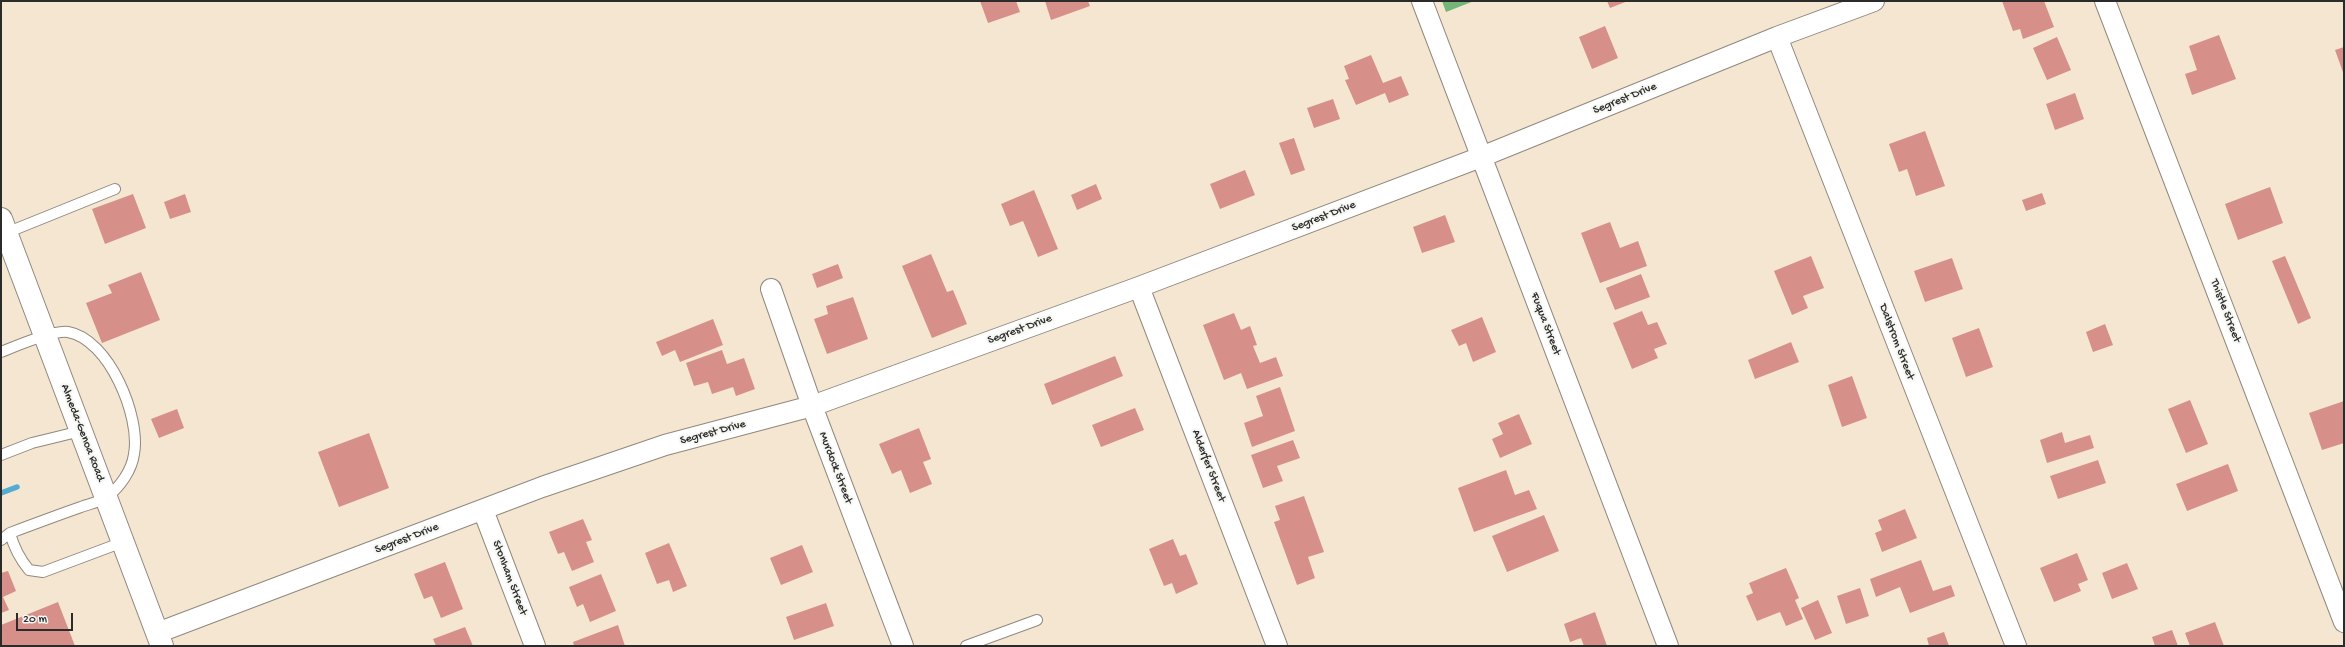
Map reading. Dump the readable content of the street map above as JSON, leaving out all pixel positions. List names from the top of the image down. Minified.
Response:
{"streets":{"main road":["Almeda-Genoa Road"],"street":["Segrest Drive","Thistle Street","Fuqua Street","Dalstrom Street","Alderfer Street","Murdock Street","Stonham Street"]},"crossings":[["Segrest Drive","Fuqua Street"],["Segrest Drive","Dalstrom Street"],["Segrest Drive","Almeda-Genoa Road"],["Segrest Drive","Alderfer Street"],["Segrest Drive","Murdock Street"],["Segrest Drive","Stonham Street"]],"scale_bar":"20 m"}
